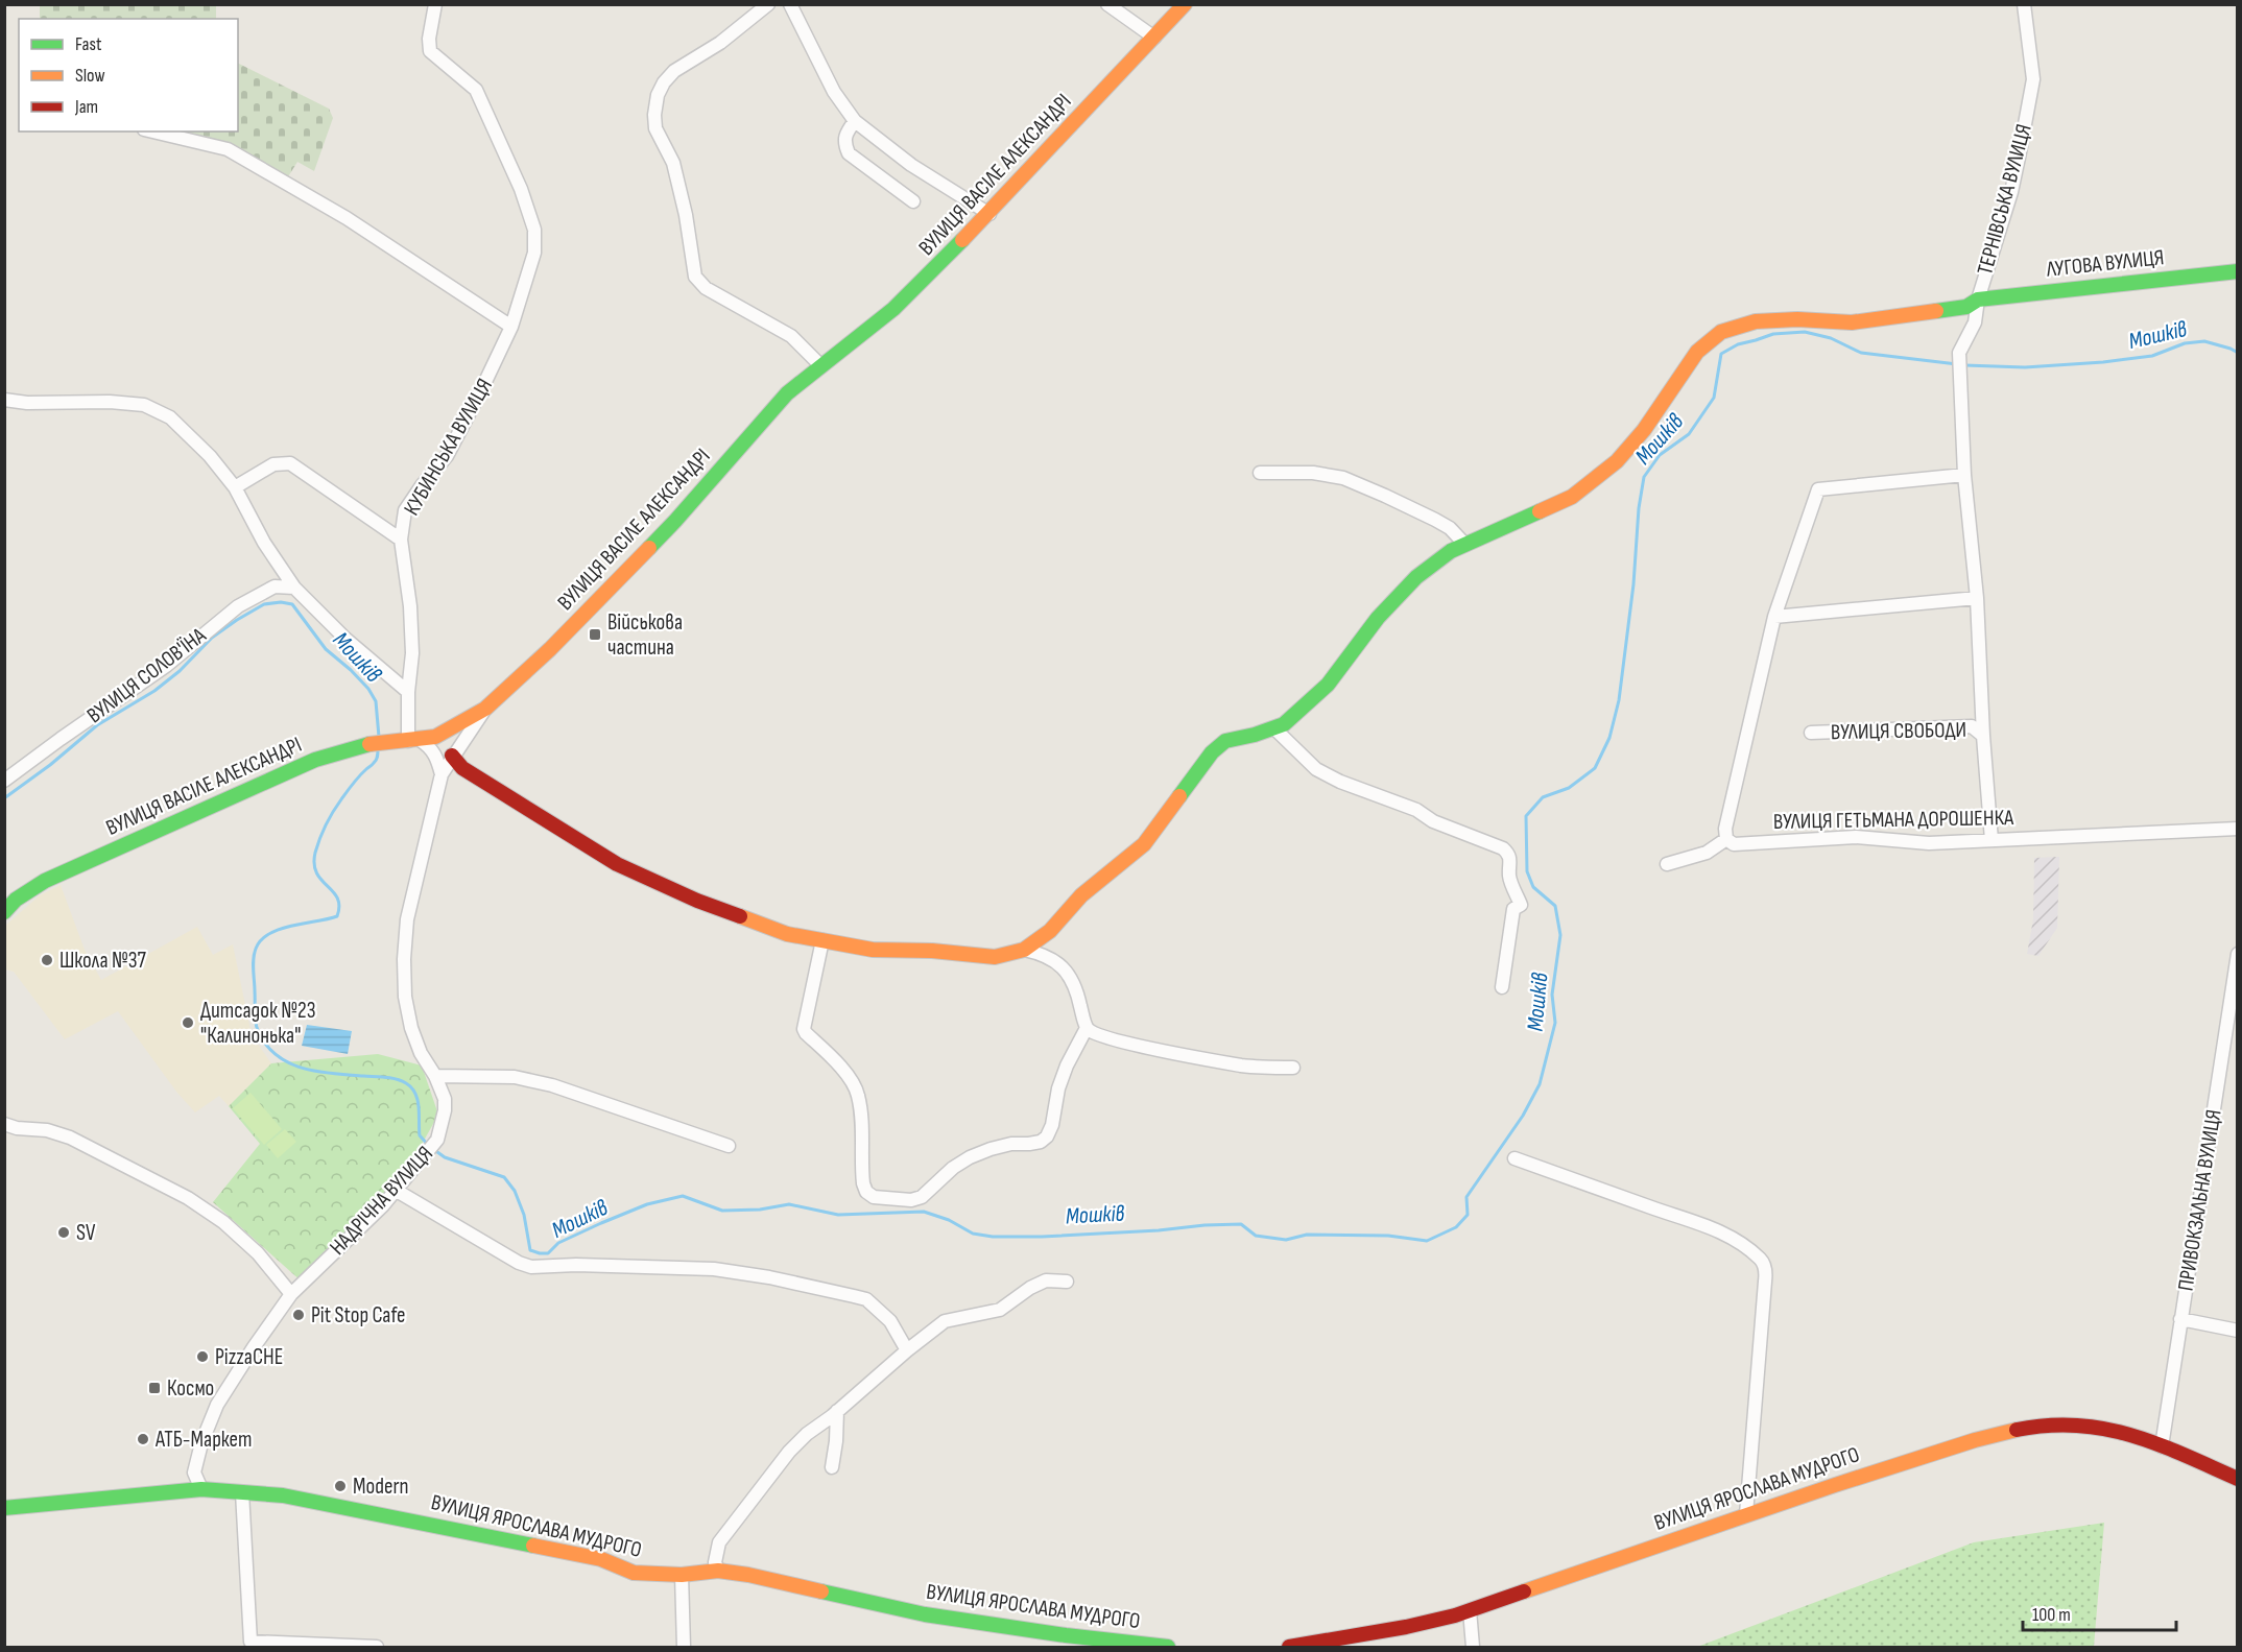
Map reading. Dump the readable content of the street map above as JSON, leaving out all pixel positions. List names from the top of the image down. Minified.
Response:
{"streets":{"main road":["ВУЛИЦЯ ВАСІЛЕ АЛЕКСАНДРІ","ЛУГОВА ВУЛИЦЯ","ВУЛИЦЯ ЯРОСЛАВА МУДРОГО"],"street":["ТЕРНІВСЬКА ВУЛИЦЯ","КУБИНСЬКА ВУЛИЦЯ","ВУЛИЦЯ СОЛОВ'ЇНА","ВУЛИЦЯ СВОБОДИ","ВУЛИЦЯ ГЕТЬМАНА ДОРОШЕНКА","НАДРІЧНА ВУЛИЦЯ","ПРИВОКЗАЛЬНА ВУЛИЦЯ"]},"crossings":[["ВУЛИЦЯ ВАСІЛЕ АЛЕКСАНДРІ","КУБИНСЬКА ВУЛИЦЯ"],["ВУЛИЦЯ ВАСІЛЕ АЛЕКСАНДРІ","НАДРІЧНА ВУЛИЦЯ"],["ТЕРНІВСЬКА ВУЛИЦЯ","ЛУГОВА ВУЛИЦЯ"],["НАДРІЧНА ВУЛИЦЯ","ВУЛИЦЯ ЯРОСЛАВА МУДРОГО"],["ПРИВОКЗАЛЬНА ВУЛИЦЯ","ВУЛИЦЯ ЯРОСЛАВА МУДРОГО"]],"water":["Мошків"],"places":{"transit":["Військова частина","Космо"],"other":["Школа №37","Дитсадок №23 \"Калинонька\"","SV","Pit Stop Cafe","PizzaCHE","АТБ-Маркет","Modern"]},"legend":["Fast","Slow","Jam"],"scale_bar":"100 m"}
